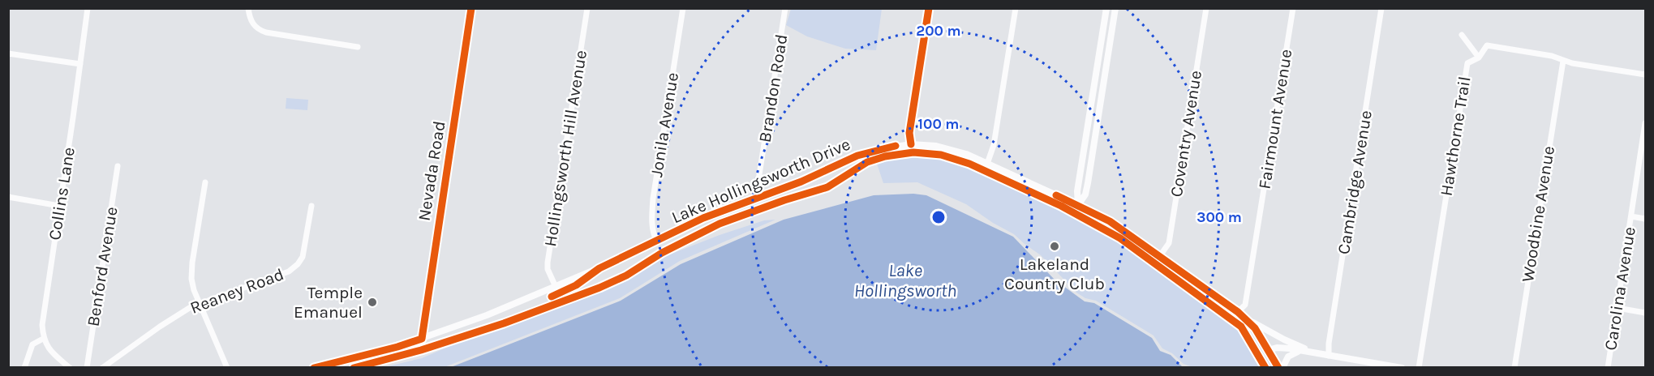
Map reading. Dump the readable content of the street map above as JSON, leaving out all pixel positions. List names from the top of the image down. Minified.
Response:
{"streets":{"street":["Brandon Road","Fairmount Avenue","Jonila Avenue","Coventry Avenue","Hawthorne Trail","Hollingsworth Hill Avenue","Nevada Road","Lake Hollingsworth Drive","Cambridge Avenue","Collins Lane","Woodbine Avenue","Benford Avenue","Carolina Avenue","Reaney Road"]},"crossings":[["Brandon Road","Lake Hollingsworth Drive"],["Fairmount Avenue","Lake Hollingsworth Drive"],["Jonila Avenue","Lake Hollingsworth Drive"],["Coventry Avenue","Lake Hollingsworth Drive"],["Hawthorne Trail","Woodbine Avenue"],["Hollingsworth Hill Avenue","Lake Hollingsworth Drive"],["Nevada Road","Lake Hollingsworth Drive"]],"water":["Lake Hollingsworth"],"places":["Lakeland Country Club","Temple Emanuel"],"rings":["200 m","100 m","300 m"]}
